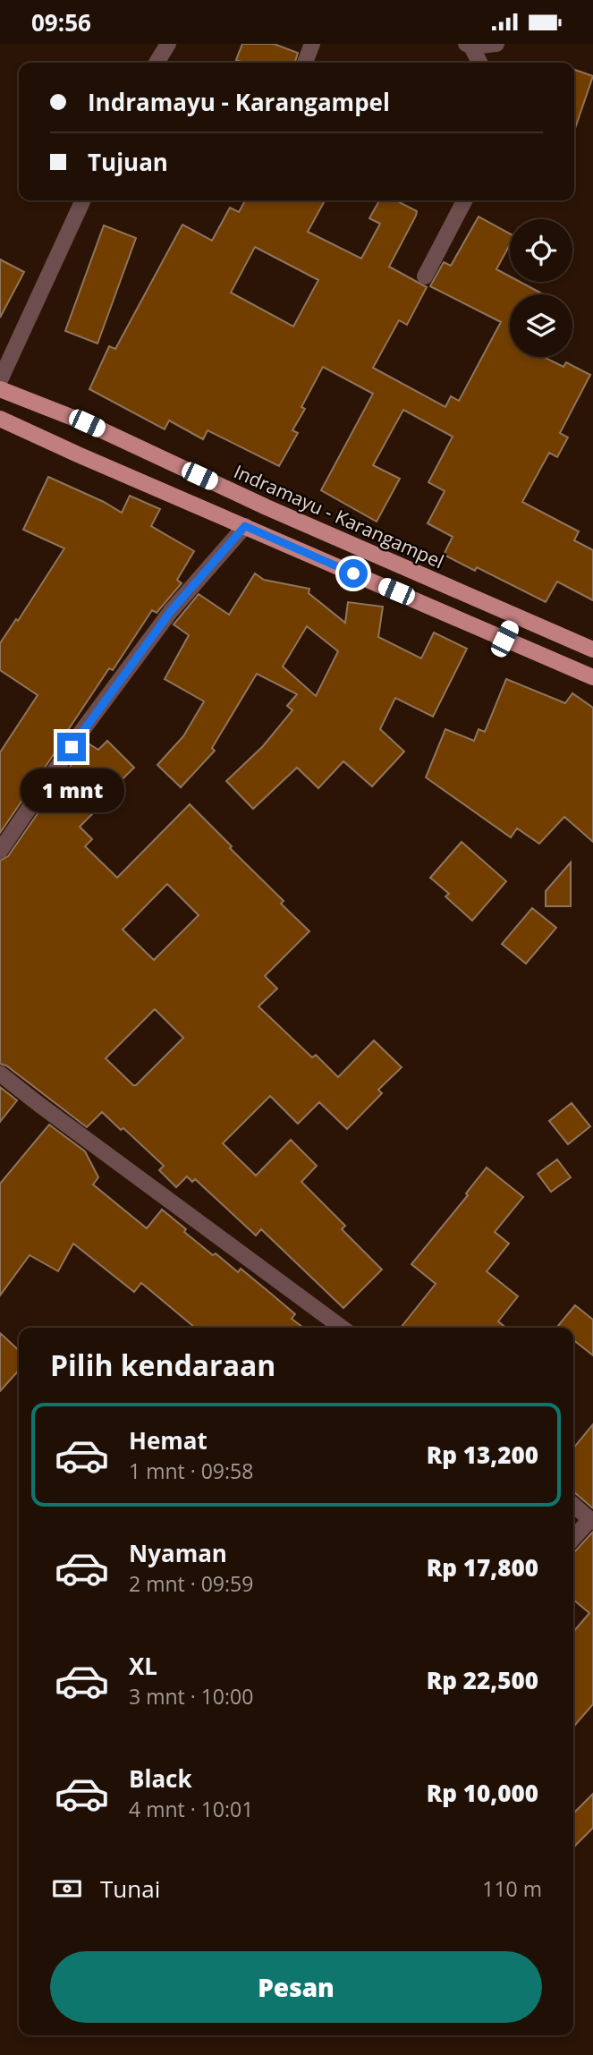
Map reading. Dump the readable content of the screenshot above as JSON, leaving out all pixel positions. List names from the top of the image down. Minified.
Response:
{"streets":{"main road":["Indramayu - Karangampel"]},"page":{"status":"09:56","banner":["Indramayu - Karangampel","Tujuan"],"bubble":"1 mnt","heading":"Pilih kendaraan","list":[{"name":"Hemat","note":"1 mnt · 09:58","value":"Rp 13,200"},{"name":"Nyaman","note":"2 mnt · 09:59","value":"Rp 17,800"},{"name":"XL","note":"3 mnt · 10:00","value":"Rp 22,500"},{"name":"Black","note":"4 mnt · 10:01","value":"Rp 10,000"}],"pay":["Tunai","110 m"],"buttons":"Pesan"}}
